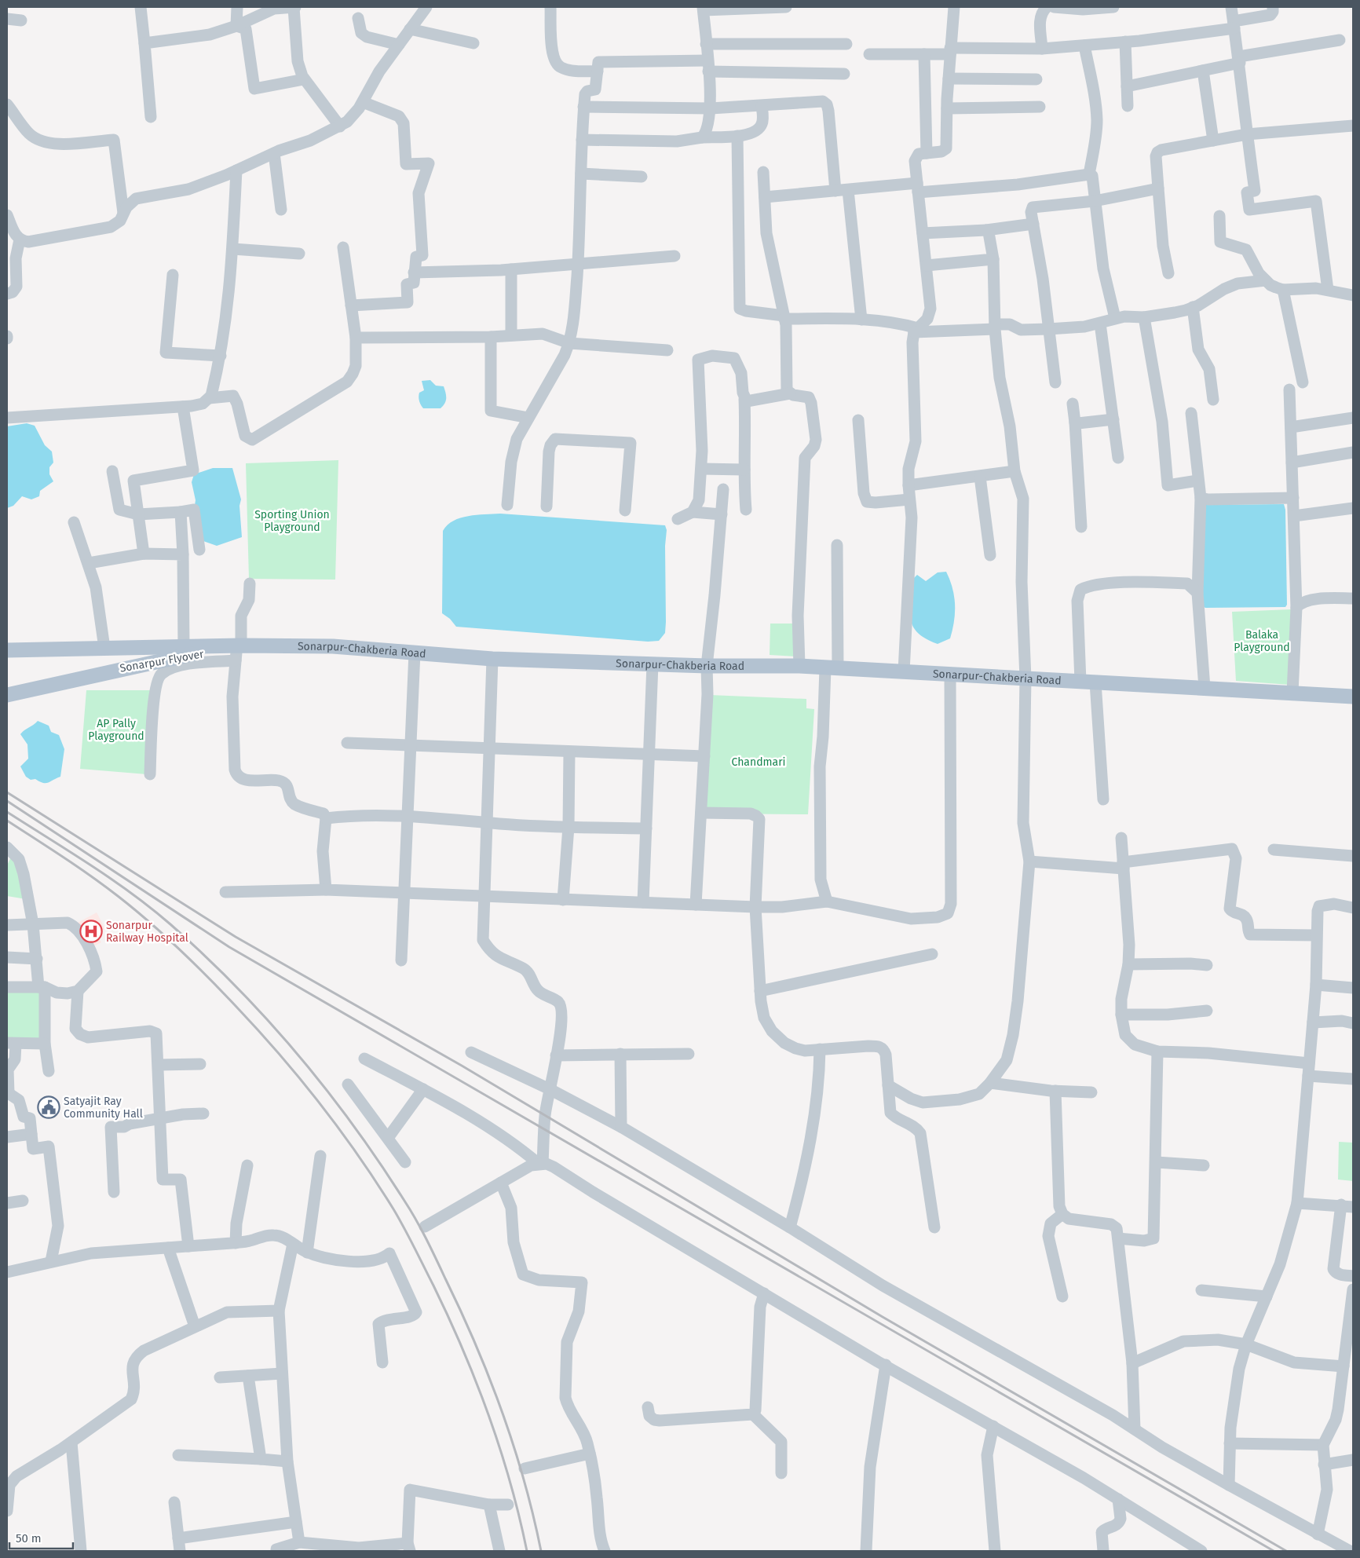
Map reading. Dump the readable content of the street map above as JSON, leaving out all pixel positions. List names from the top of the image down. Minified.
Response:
{"streets":{"main road":["Sonarpur-Chakberia Road","Sonarpur Flyover"]},"crossings":[["Sonarpur-Chakberia Road","Sonarpur Flyover"]],"parks":["Sporting Union Playground","Balaka Playground","AP Pally Playground","Chandmari"],"places":{"hospital":["Sonarpur Railway Hospital"],"public building":["Satyajit Ray Community Hall"]},"scale_bar":"50 m"}
